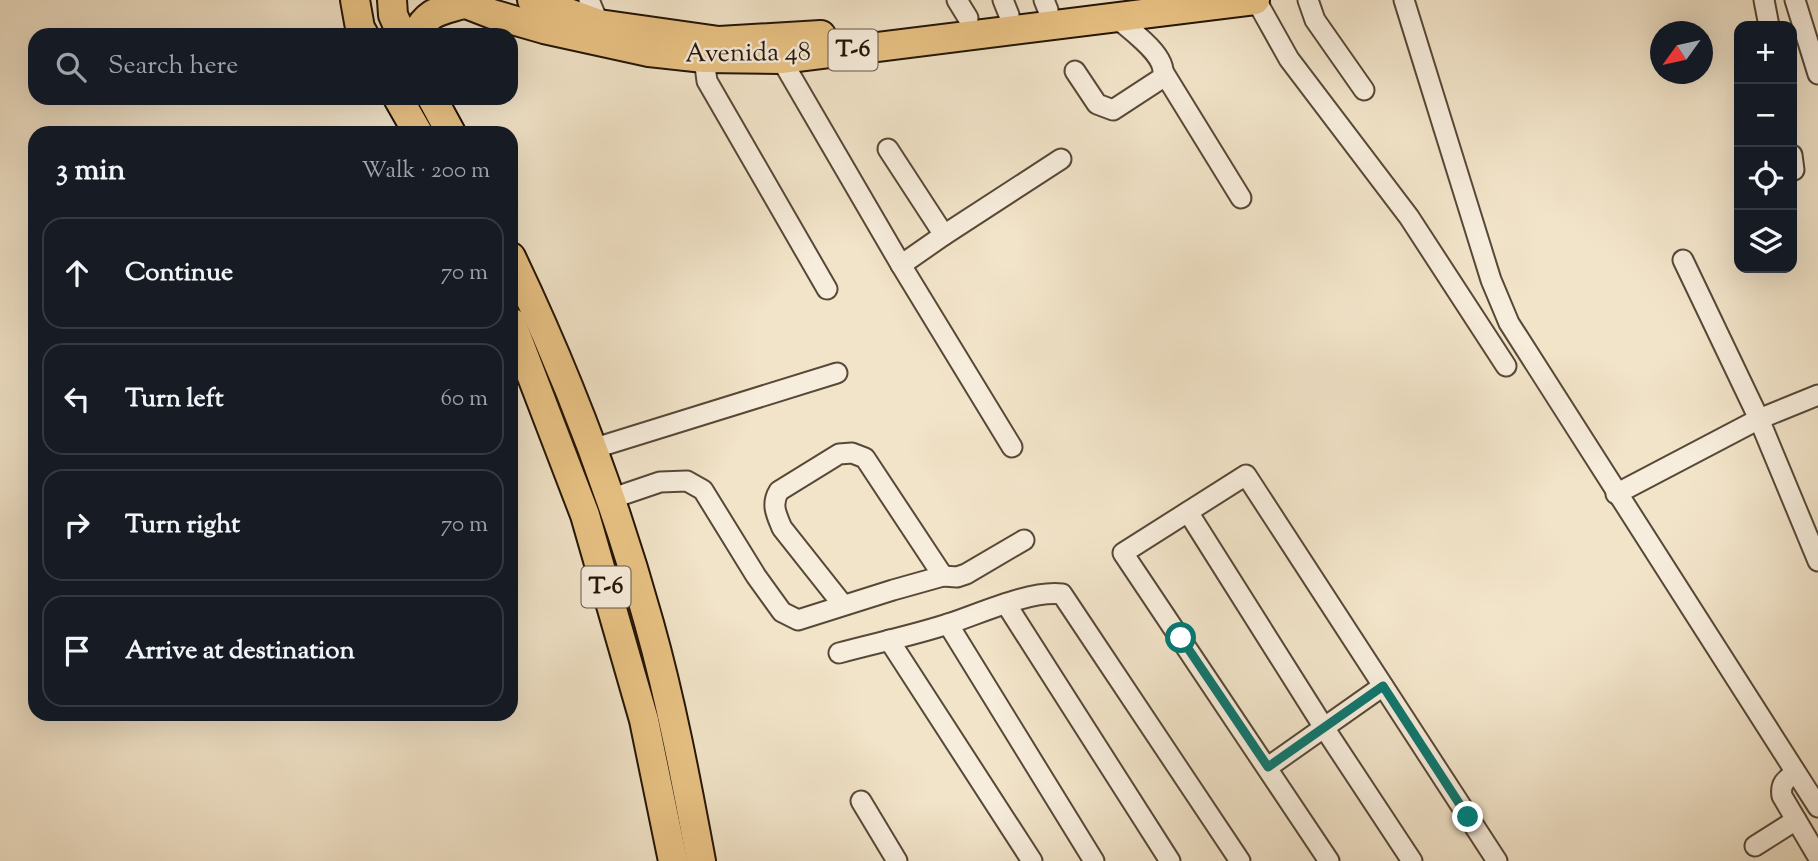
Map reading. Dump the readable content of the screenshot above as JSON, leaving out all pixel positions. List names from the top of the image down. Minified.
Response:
{"streets":{"highway":["T-6","Avenida 48"]},"north":"bottom left","page":{"map_buttons":["+","−"],"search":"Search here","heading":["3 min","Walk · 200 m"],"list":[["Continue","70 m"],["Turn left","60 m"],["Turn right","70 m"],"Arrive at destination"]}}
